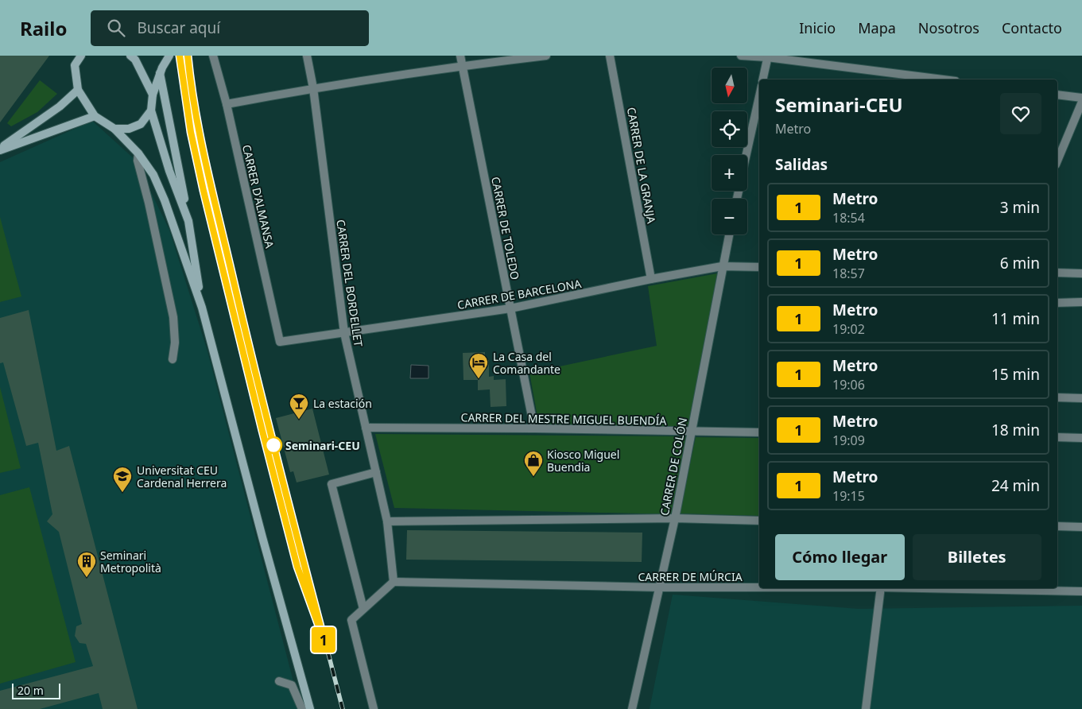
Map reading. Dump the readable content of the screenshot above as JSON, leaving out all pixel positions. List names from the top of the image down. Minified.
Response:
{"streets":{"street":["CARRER DE LA GRANJA","CARRER D'ALMANSA","CARRER DE TOLEDO","CARRER DEL BORDELLET","CARRER DE BARCELONA","CARRER DEL MESTRE MIGUEL BUENDÍA","CARRER DE COLÓN","CARRER DE MÚRCIA"]},"crossings":[["CARRER DE LA GRANJA","CARRER DE BARCELONA"],["CARRER D'ALMANSA","CARRER DE BARCELONA"],["CARRER DE TOLEDO","CARRER DE BARCELONA"],["CARRER DE TOLEDO","CARRER DEL MESTRE MIGUEL BUENDÍA"],["CARRER DEL BORDELLET","CARRER DE BARCELONA"],["CARRER DEL BORDELLET","CARRER DEL MESTRE MIGUEL BUENDÍA"],["CARRER DEL BORDELLET","CARRER DE MÚRCIA"],["CARRER DE BARCELONA","CARRER DE COLÓN"],["CARRER DEL MESTRE MIGUEL BUENDÍA","CARRER DE COLÓN"],["CARRER DE COLÓN","CARRER DE MÚRCIA"]],"places":{"hotel":["La Casa del Comandante"],"bar":["La estación"],"other":["Seminari-CEU"],"shop":["Kiosco Miguel Buendia"],"school or university":["Universitat CEU Cardenal Herrera"],"building":["Seminari Metropolità"]},"lines":["metro line 1"],"scale_bar":"20 m","north":"bottom","page":{"header":"Railo","search":"Buscar aquí","nav":["Inicio","Mapa","Nosotros","Contacto"],"on_map":"1","map_buttons":["+","−"],"heading":[["Seminari-CEU","Metro"],"Salidas"],"list":[{"mark":"1","name":"Metro","note":"18:54","value":"3 min"},{"mark":"1","name":"Metro","note":"18:57","value":"6 min"},{"mark":"1","name":"Metro","note":"19:02","value":"11 min"},{"mark":"1","name":"Metro","note":"19:06","value":"15 min"},{"mark":"1","name":"Metro","note":"19:09","value":"18 min"},{"mark":"1","name":"Metro","note":"19:15","value":"24 min"}],"buttons":["Cómo llegar","Billetes"],"scale":"20 m"}}
